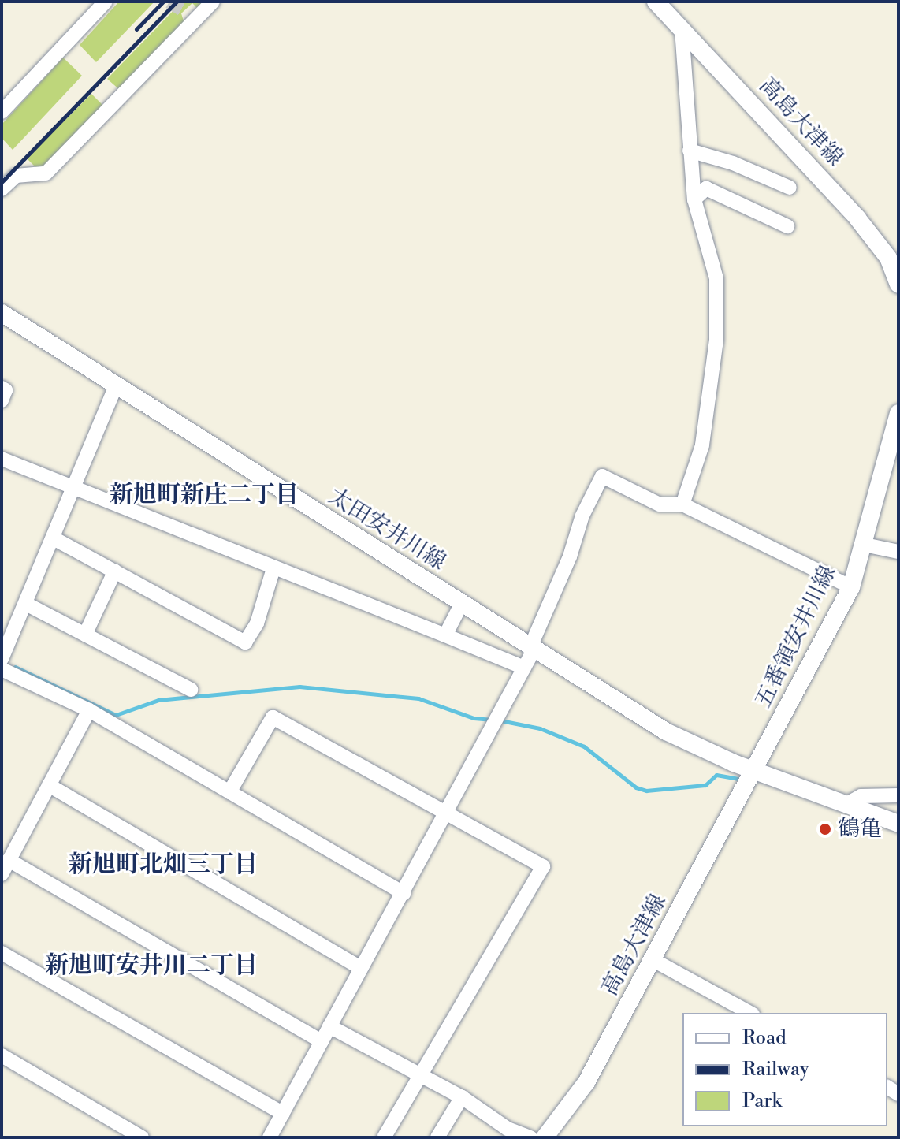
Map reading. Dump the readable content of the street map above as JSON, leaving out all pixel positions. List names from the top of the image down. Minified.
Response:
{"streets":{"main road":["高島大津線","太田安井川線","五番領安井川線"]},"crossings":[["高島大津線","太田安井川線"],["高島大津線","五番領安井川線"],["太田安井川線","五番領安井川線"]],"districts":["新旭町新庄二丁目","新旭町北畑三丁目","新旭町安井川二丁目"],"places":["鶴亀"],"legend":["Road","Railway","Park"]}
